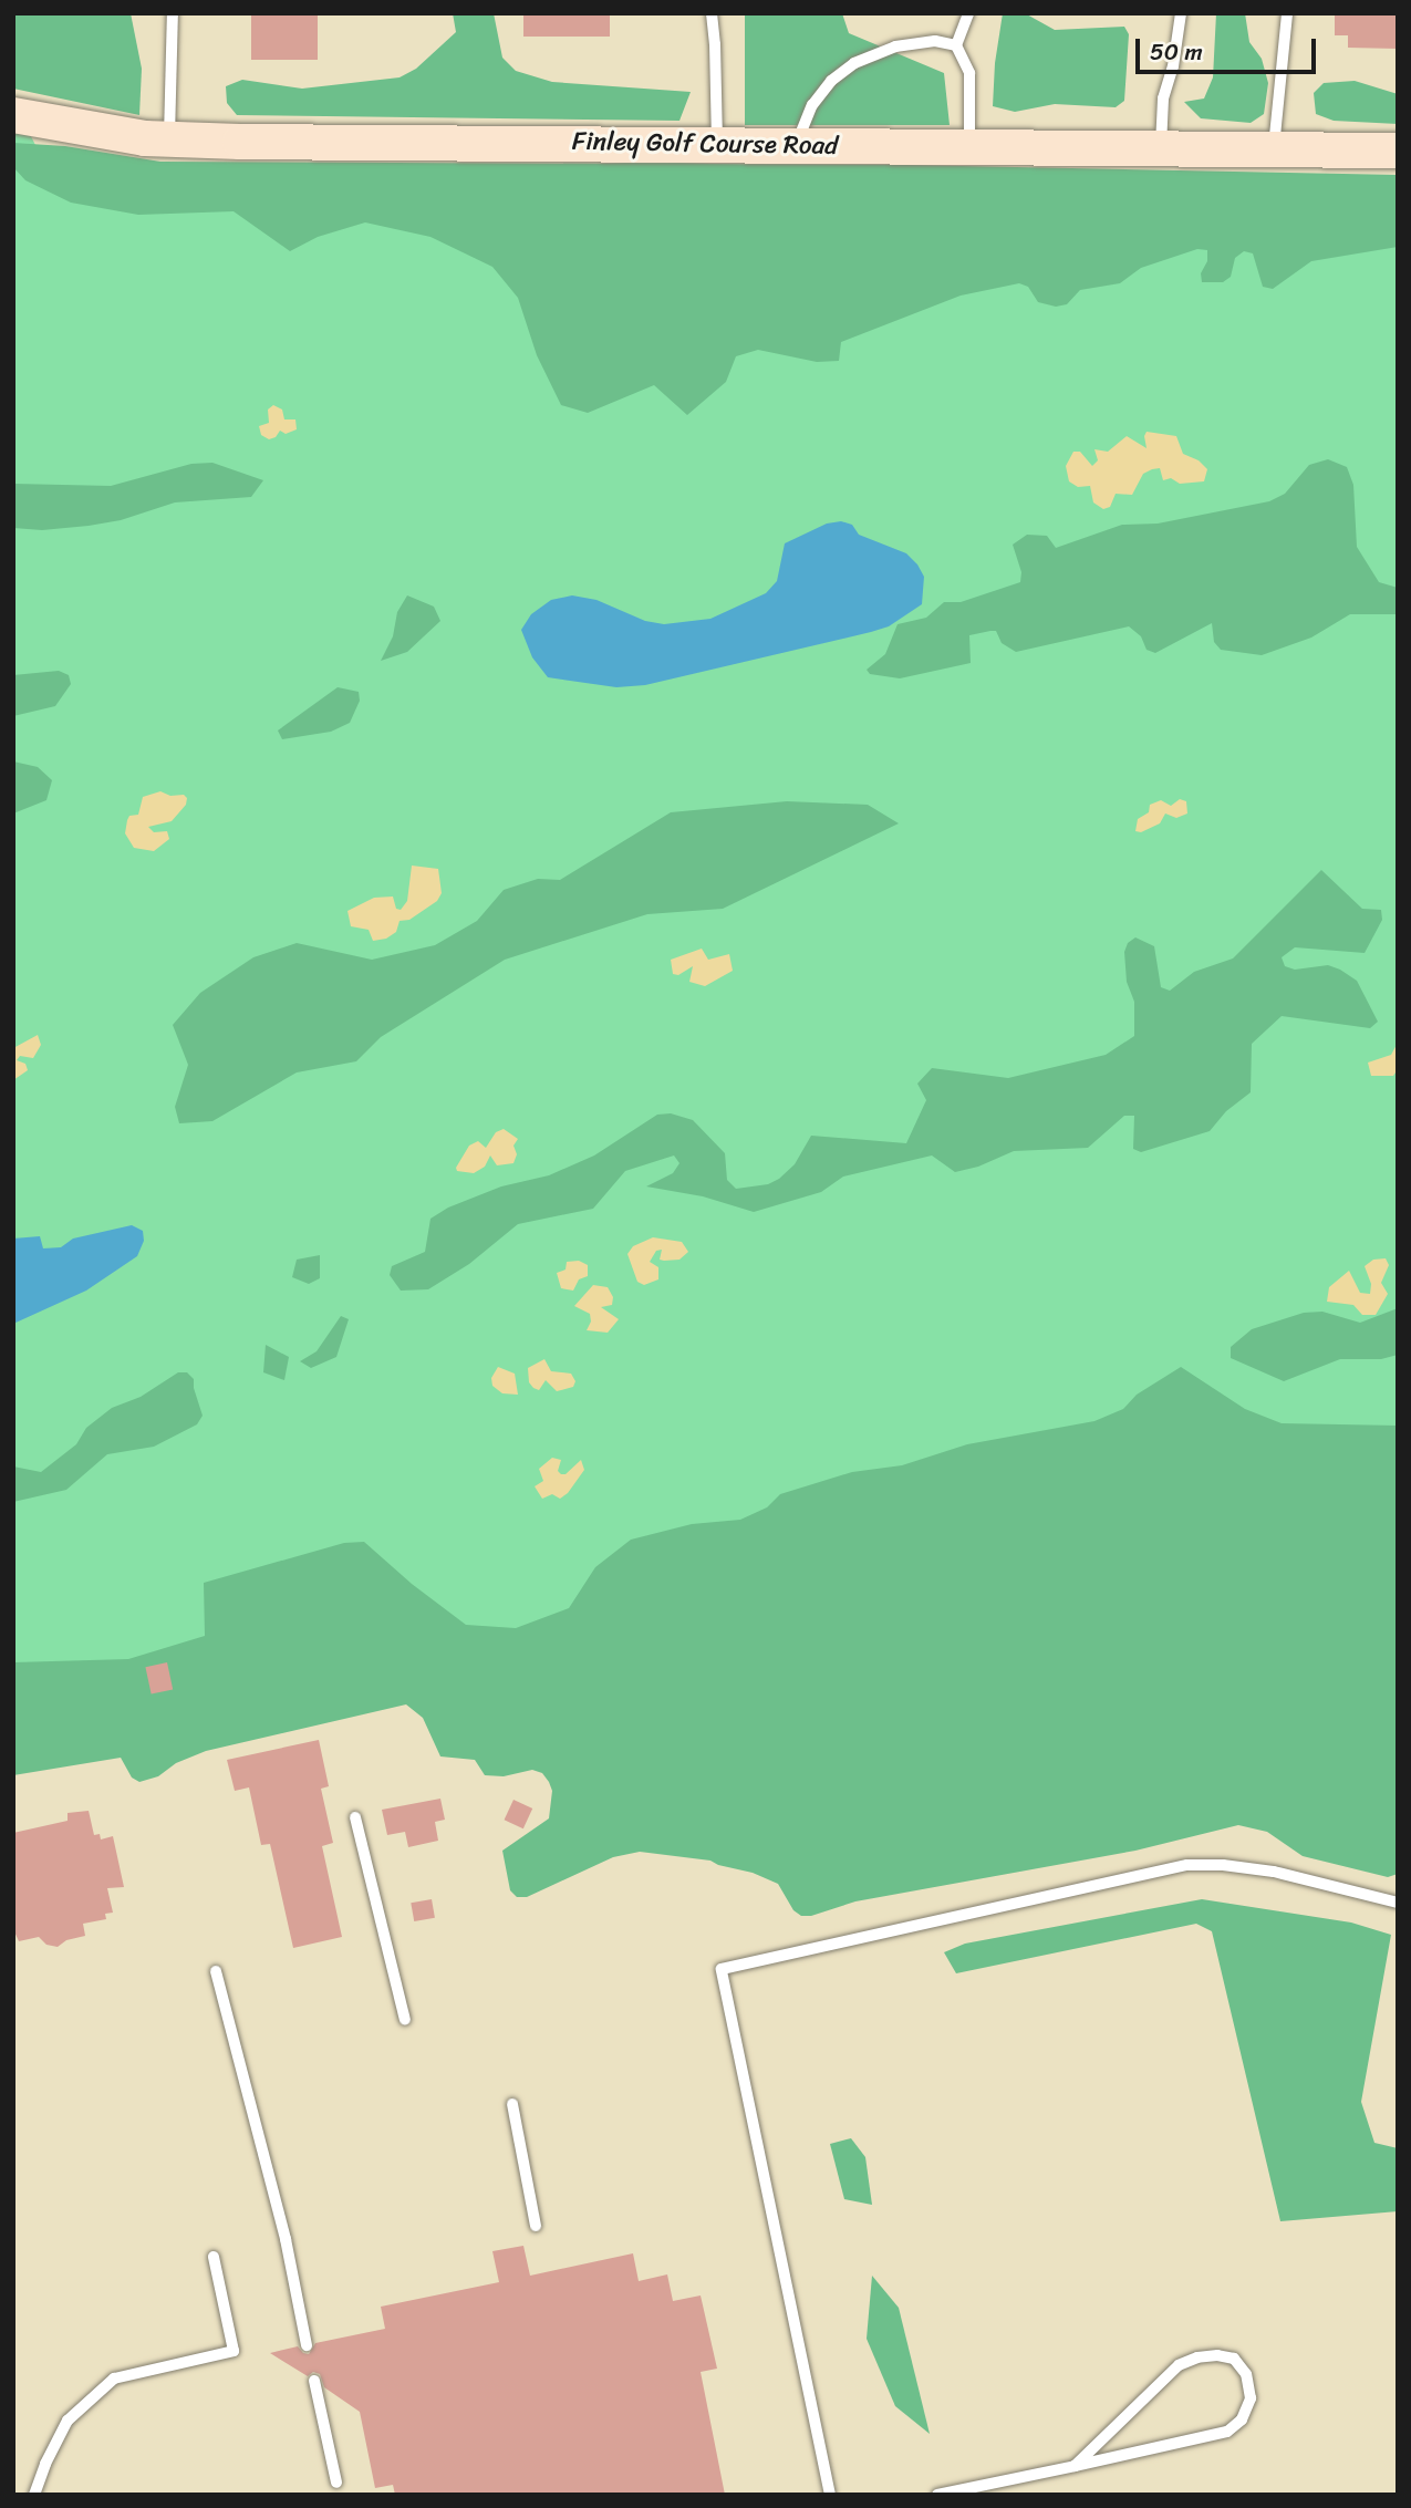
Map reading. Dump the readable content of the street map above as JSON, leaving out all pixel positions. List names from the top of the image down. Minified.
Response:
{"streets":{"street":["Finley Golf Course Road"]},"scale_bar":"50 m"}
